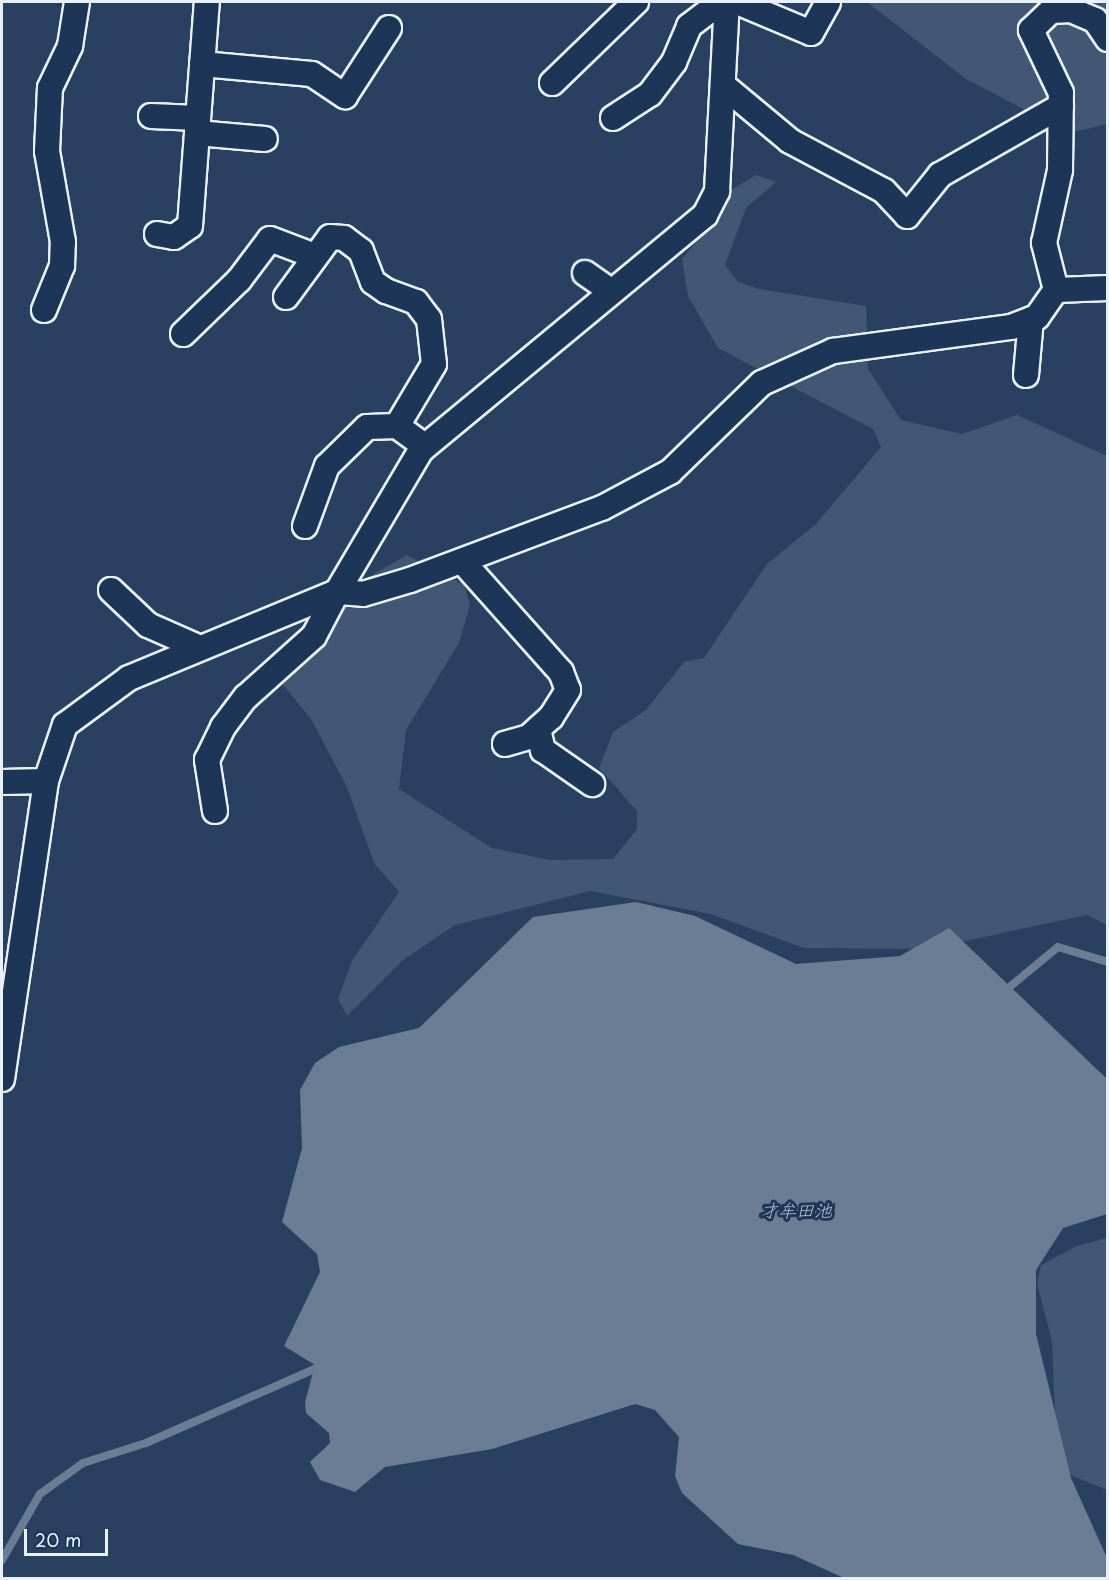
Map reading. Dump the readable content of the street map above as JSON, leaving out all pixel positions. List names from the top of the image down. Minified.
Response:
{"water":["才牟田池"],"scale_bar":"20 m"}
